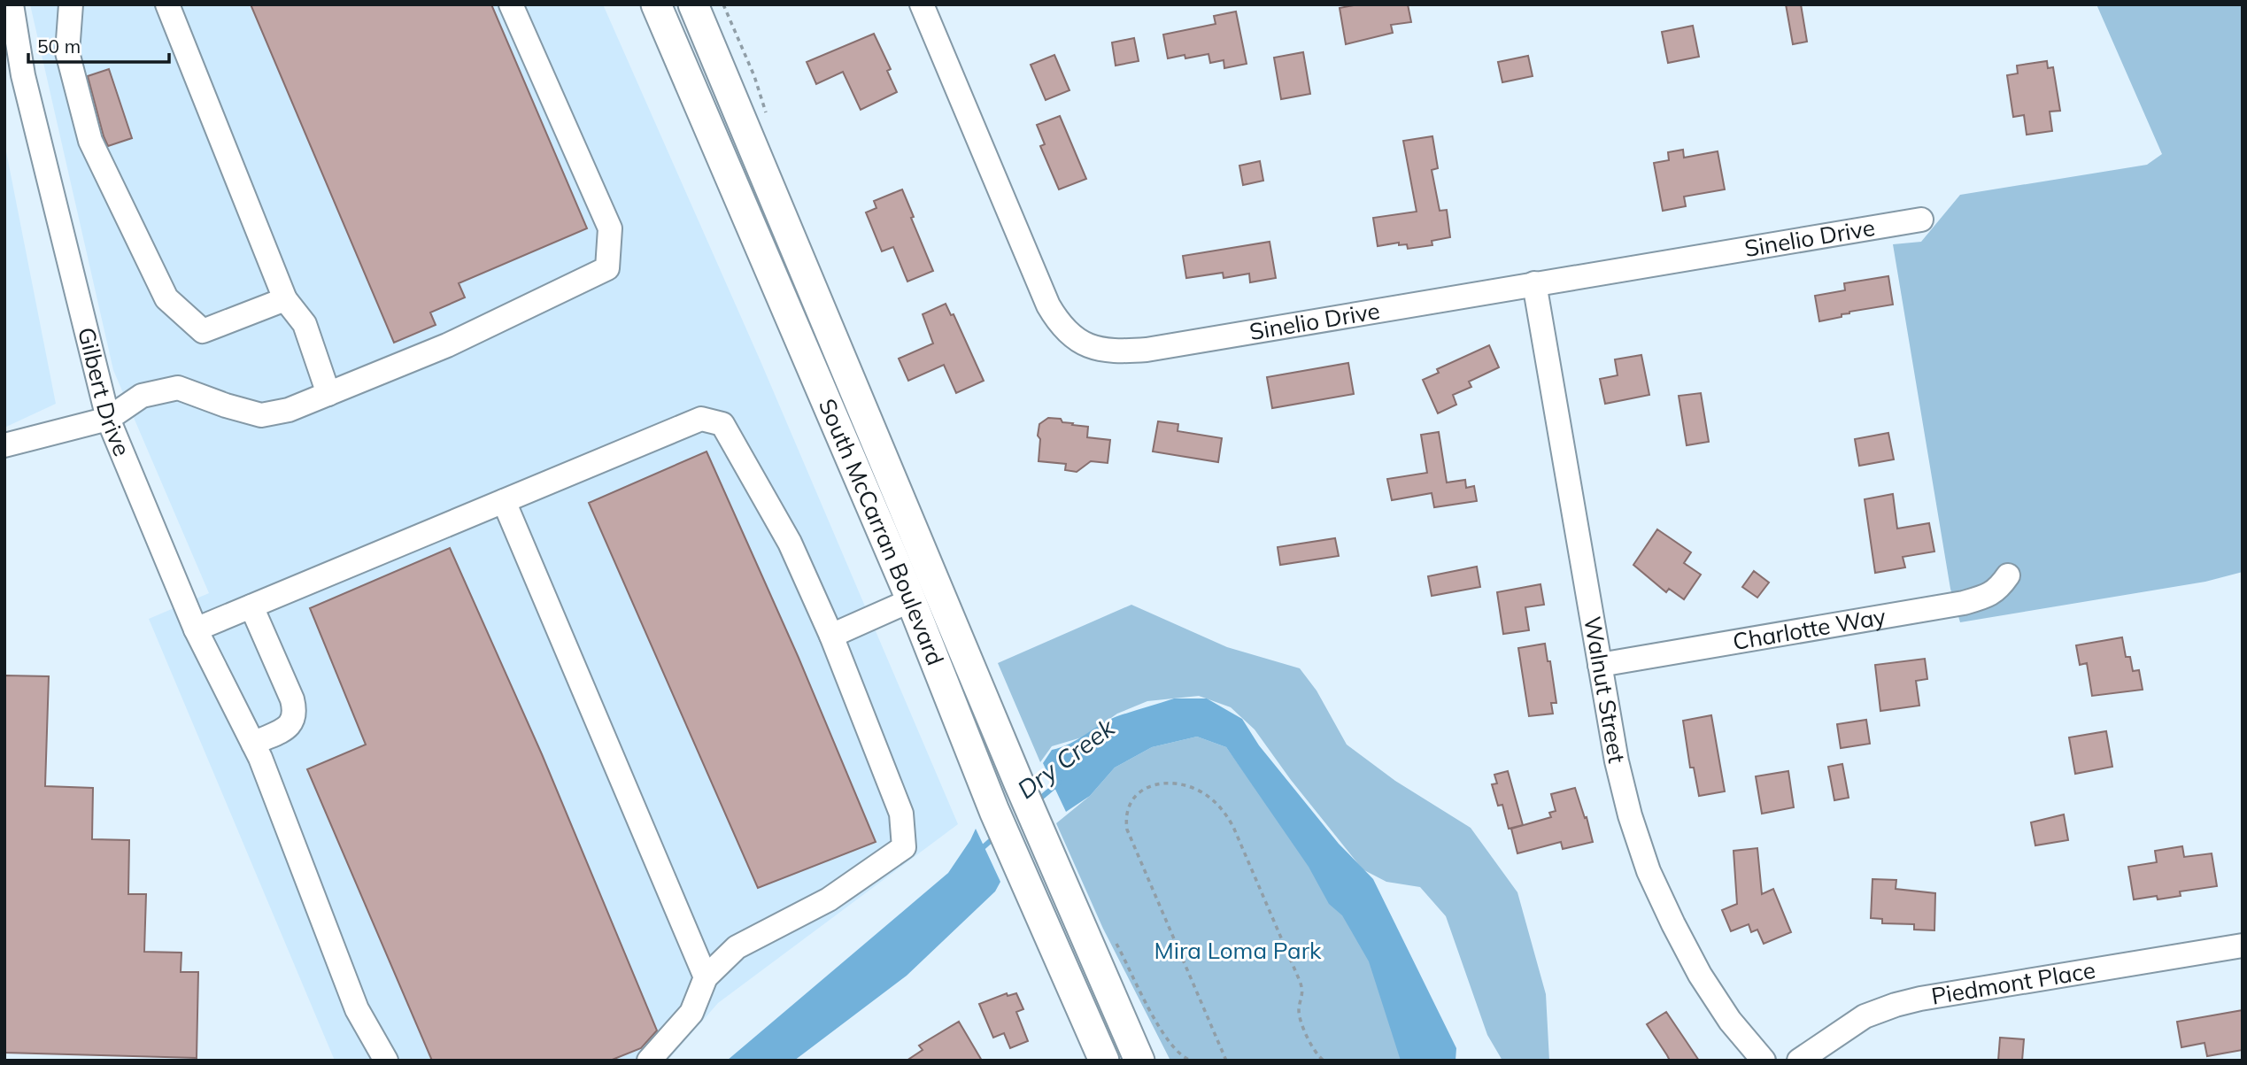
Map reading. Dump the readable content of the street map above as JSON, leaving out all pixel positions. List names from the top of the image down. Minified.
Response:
{"streets":{"main road":["South McCarran Boulevard"],"street":["Sinelio Drive","Gilbert Drive","Charlotte Way","Walnut Street","Piedmont Place"]},"crossings":[["Sinelio Drive","Walnut Street"],["Charlotte Way","Walnut Street"]],"water":["Dry Creek"],"parks":["Mira Loma Park"],"scale_bar":"50 m"}
